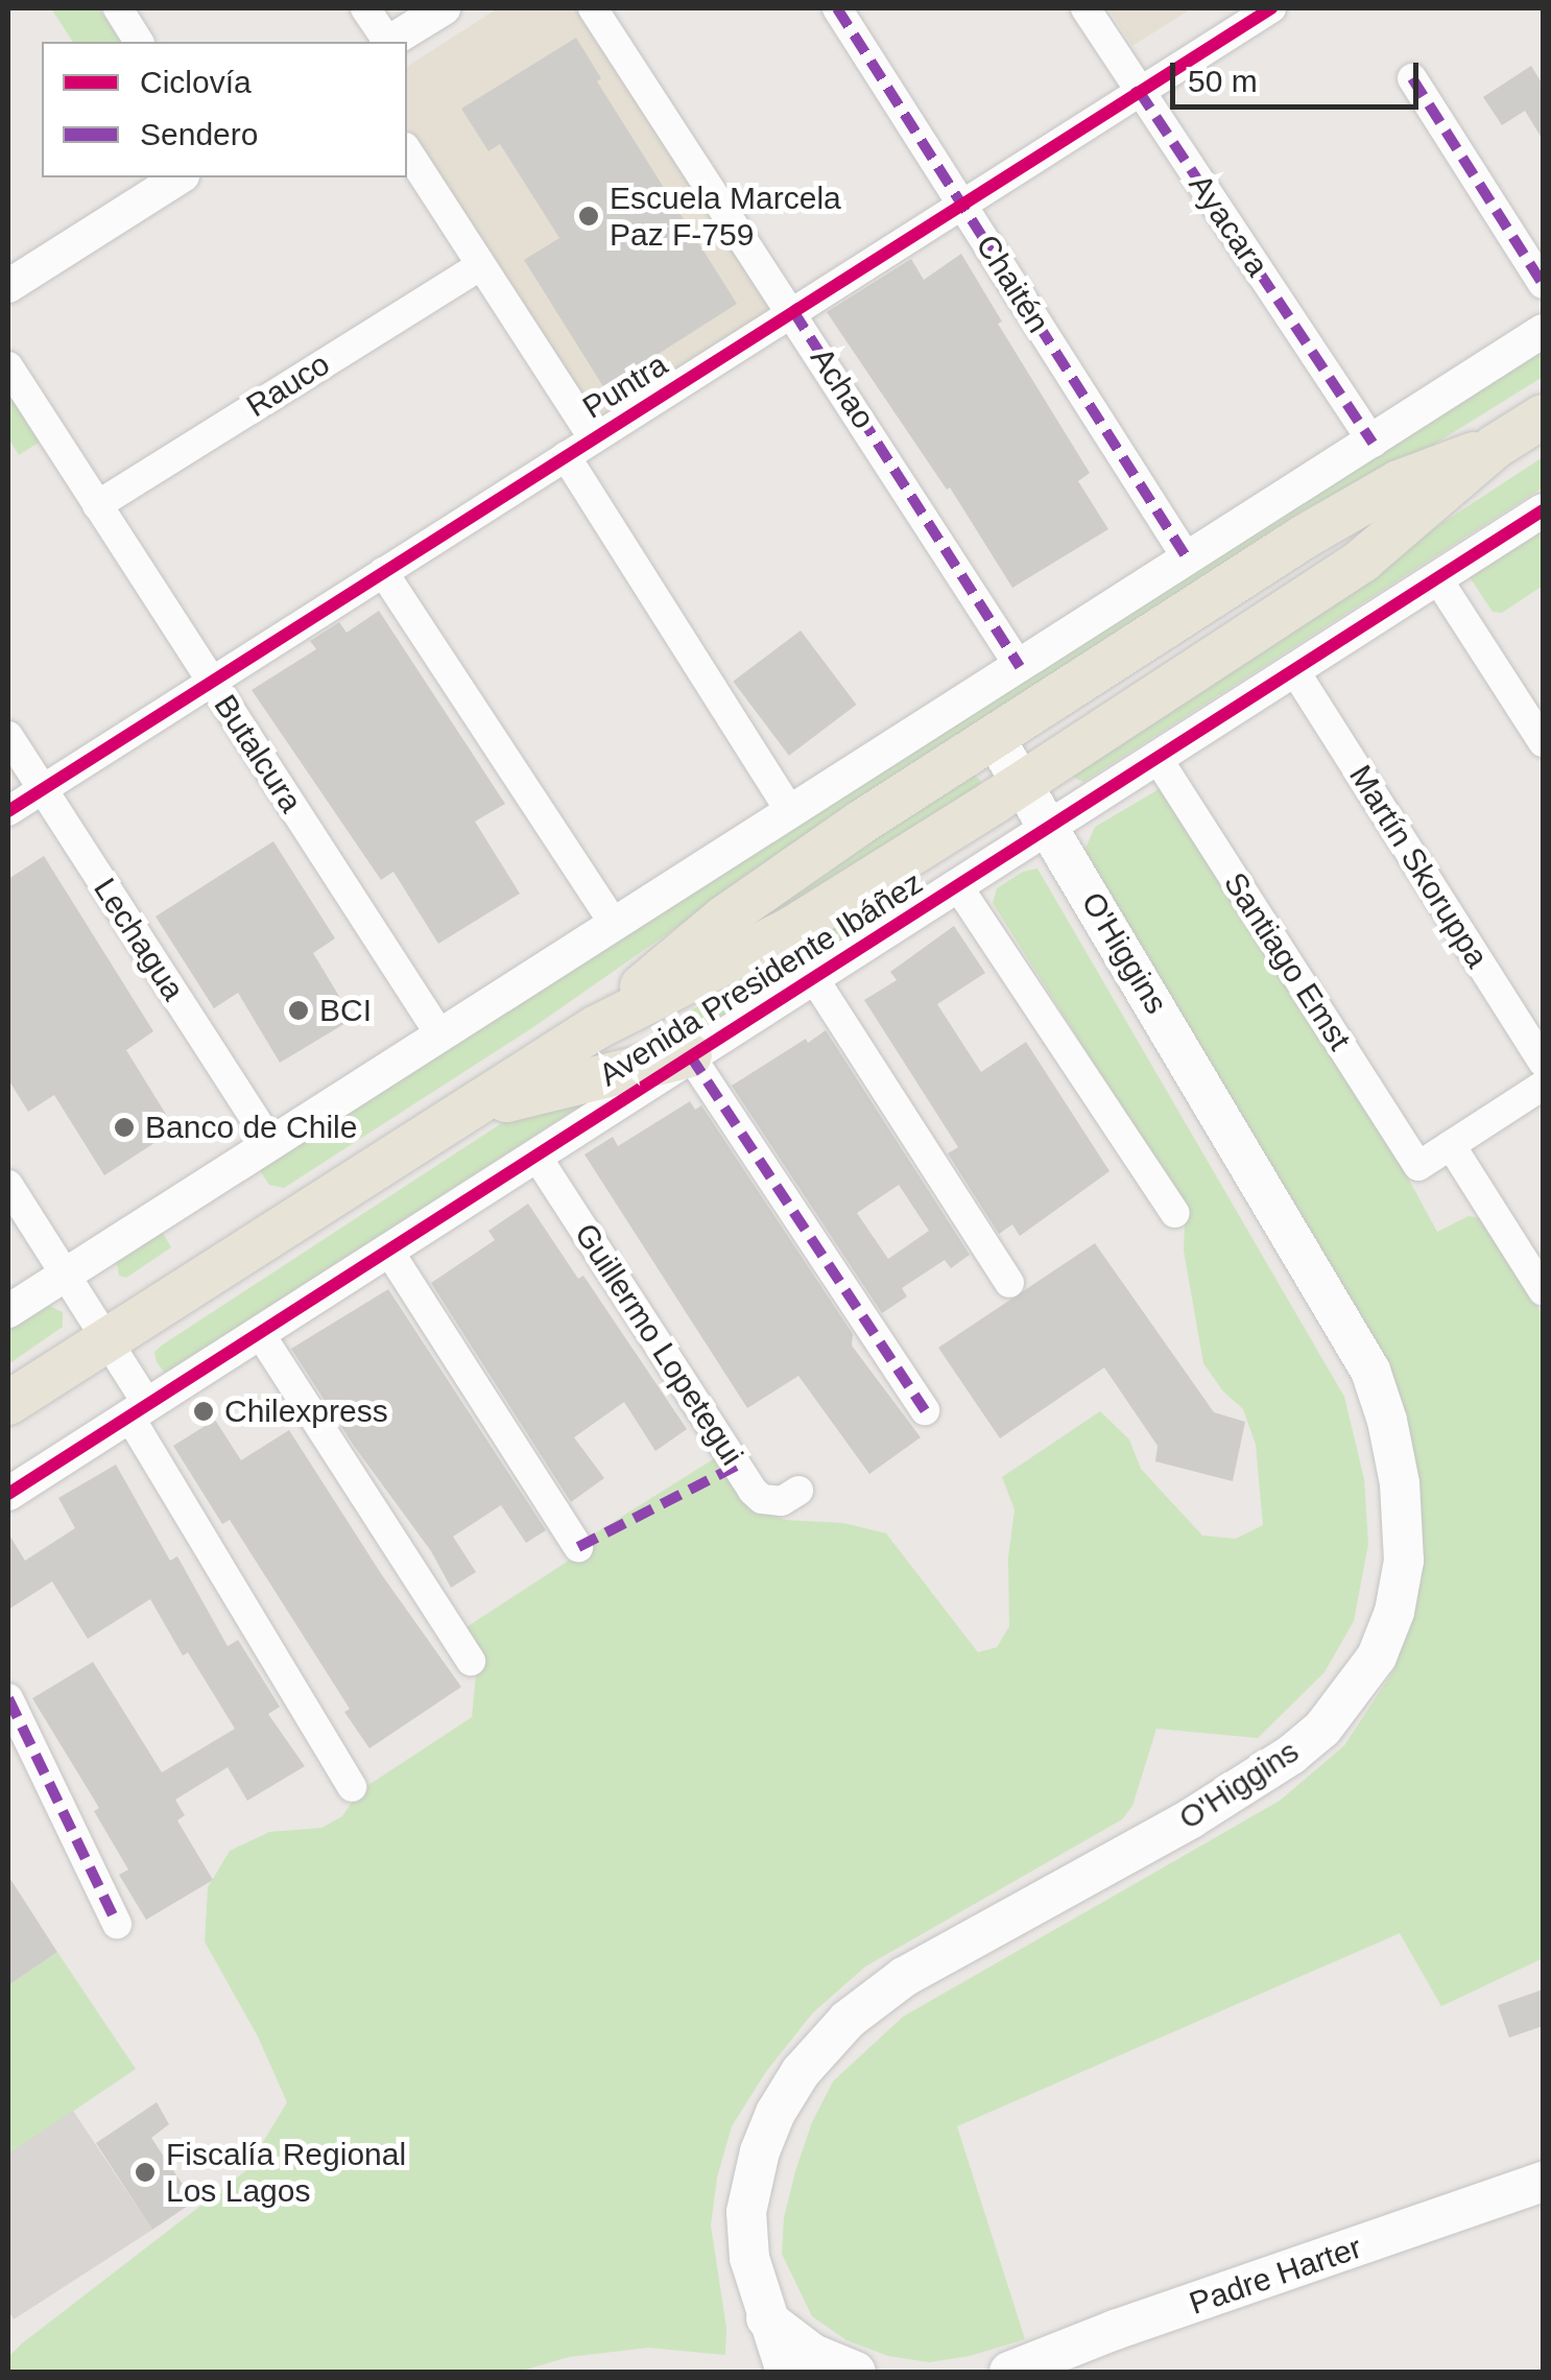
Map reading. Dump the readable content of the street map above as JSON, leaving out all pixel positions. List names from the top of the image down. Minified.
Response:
{"streets":{"main road":["O'Higgins","Avenida Presidente Ibáñez","Padre Harter"],"street":["Ayacara","Chaitén","Rauco","Puntra","Achao","Butalcura","Martín Skoruppa","Lechagua","Santiago Emst","Guillermo Lopetegui"]},"crossings":[["Ayacara","Puntra"],["Chaitén","Puntra"],["Rauco","Butalcura"],["Puntra","Achao"],["Puntra","Butalcura"],["Puntra","Lechagua"],["Martín Skoruppa","Avenida Presidente Ibáñez"],["O'Higgins","Avenida Presidente Ibáñez"],["Santiago Emst","Avenida Presidente Ibáñez"],["Avenida Presidente Ibáñez","Guillermo Lopetegui"]],"places":["Escuela Marcela Paz F-759","BCI","Banco de Chile","Chilexpress","Fiscalía Regional Los Lagos"],"legend":["Ciclovía","Sendero"],"scale_bar":"50 m"}
